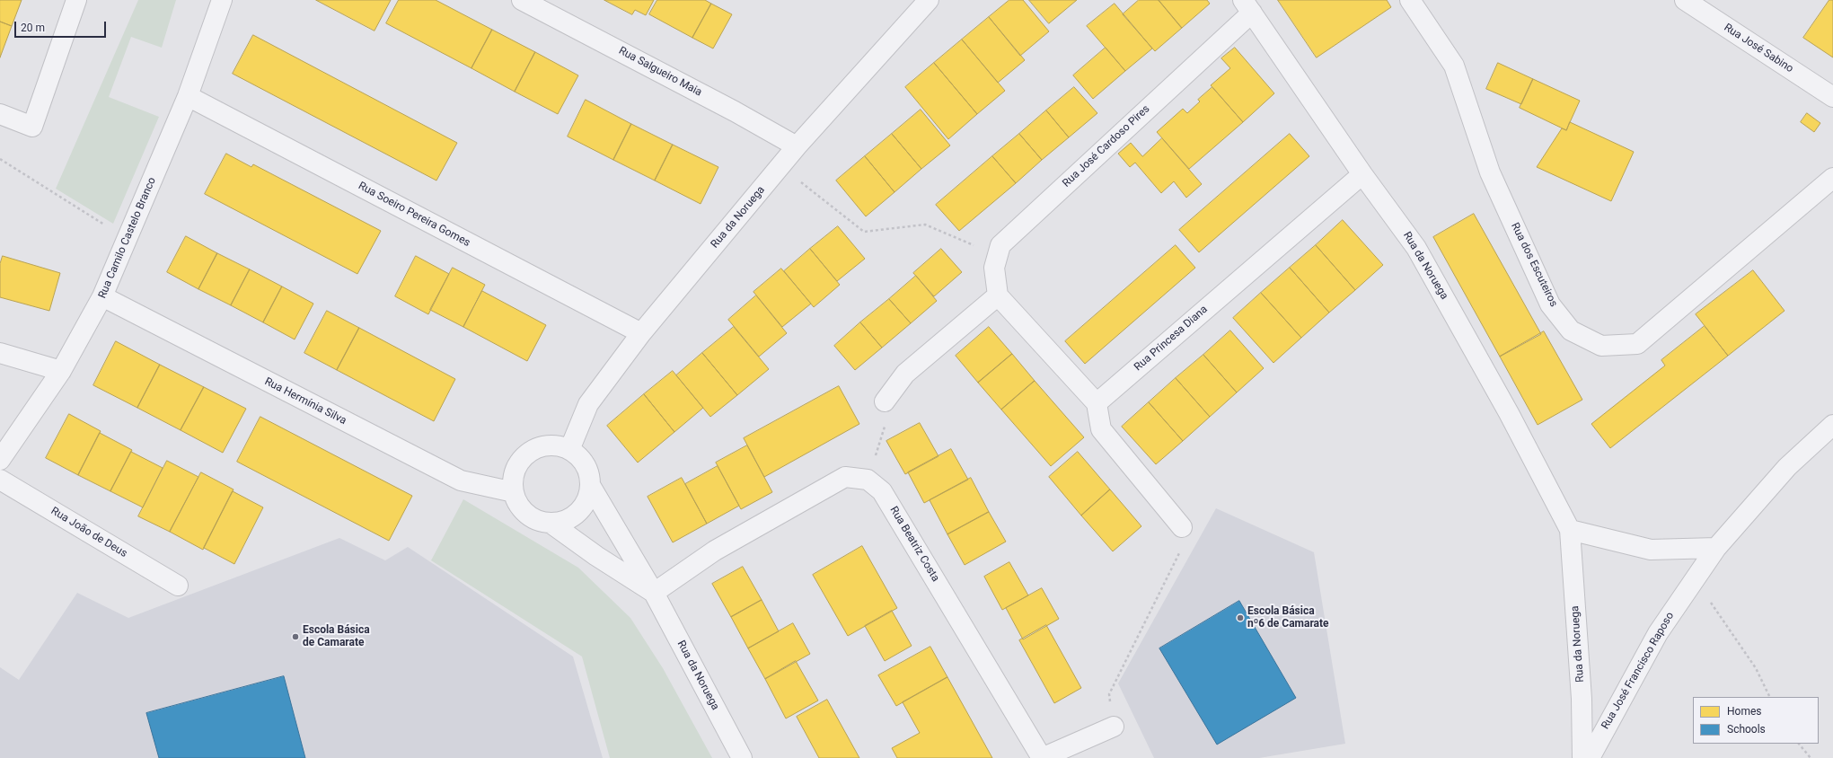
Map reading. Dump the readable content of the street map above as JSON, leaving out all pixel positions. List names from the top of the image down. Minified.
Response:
{"streets":{"street":["Rua José Sabino","Rua Salgueiro Maia","Rua José Cardoso Pires","Rua Soeiro Pereira Gomes","Rua da Noruega","Rua Camilo Castelo Branco","Rua dos Escuteiros","Rua Princesa Diana","Rua Hermínia Silva","Rua João de Deus","Rua Beatriz Costa","Rua José Francisco Raposo"]},"crossings":[["Rua Salgueiro Maia","Rua da Noruega"],["Rua José Cardoso Pires","Rua da Noruega"],["Rua Soeiro Pereira Gomes","Rua da Noruega"],["Rua Soeiro Pereira Gomes","Rua Camilo Castelo Branco"],["Rua da Noruega","Rua Princesa Diana"],["Rua da Noruega","Rua Hermínia Silva"],["Rua Camilo Castelo Branco","Rua Hermínia Silva"]],"places":["Escola Básica nº6 de Camarate","Escola Básica de Camarate"],"legend":["Homes","Schools"],"scale_bar":"20 m"}
